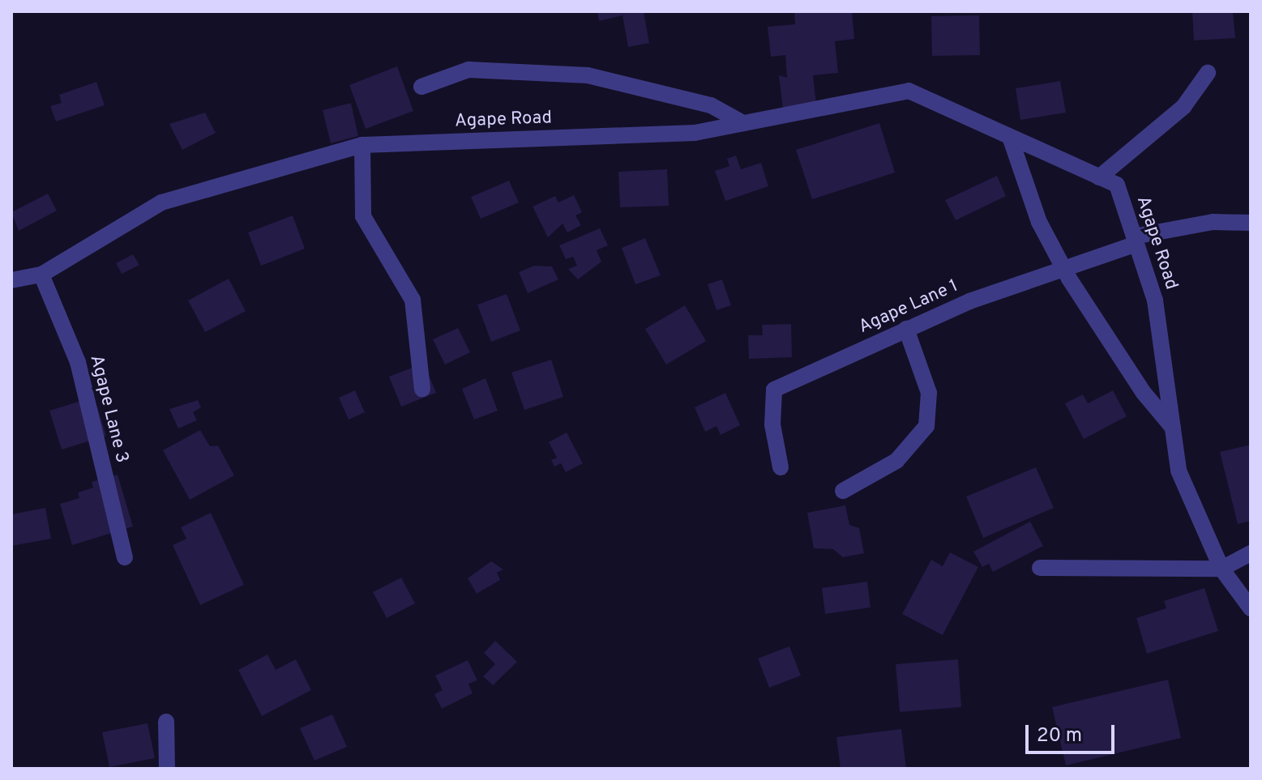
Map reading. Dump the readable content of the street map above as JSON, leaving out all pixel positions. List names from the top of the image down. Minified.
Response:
{"streets":{"street":["Agape Road","Agape Lane 1","Agape Lane 3"]},"crossings":[["Agape Road","Agape Lane 1"],["Agape Road","Agape Lane 3"]],"scale_bar":"20 m"}
